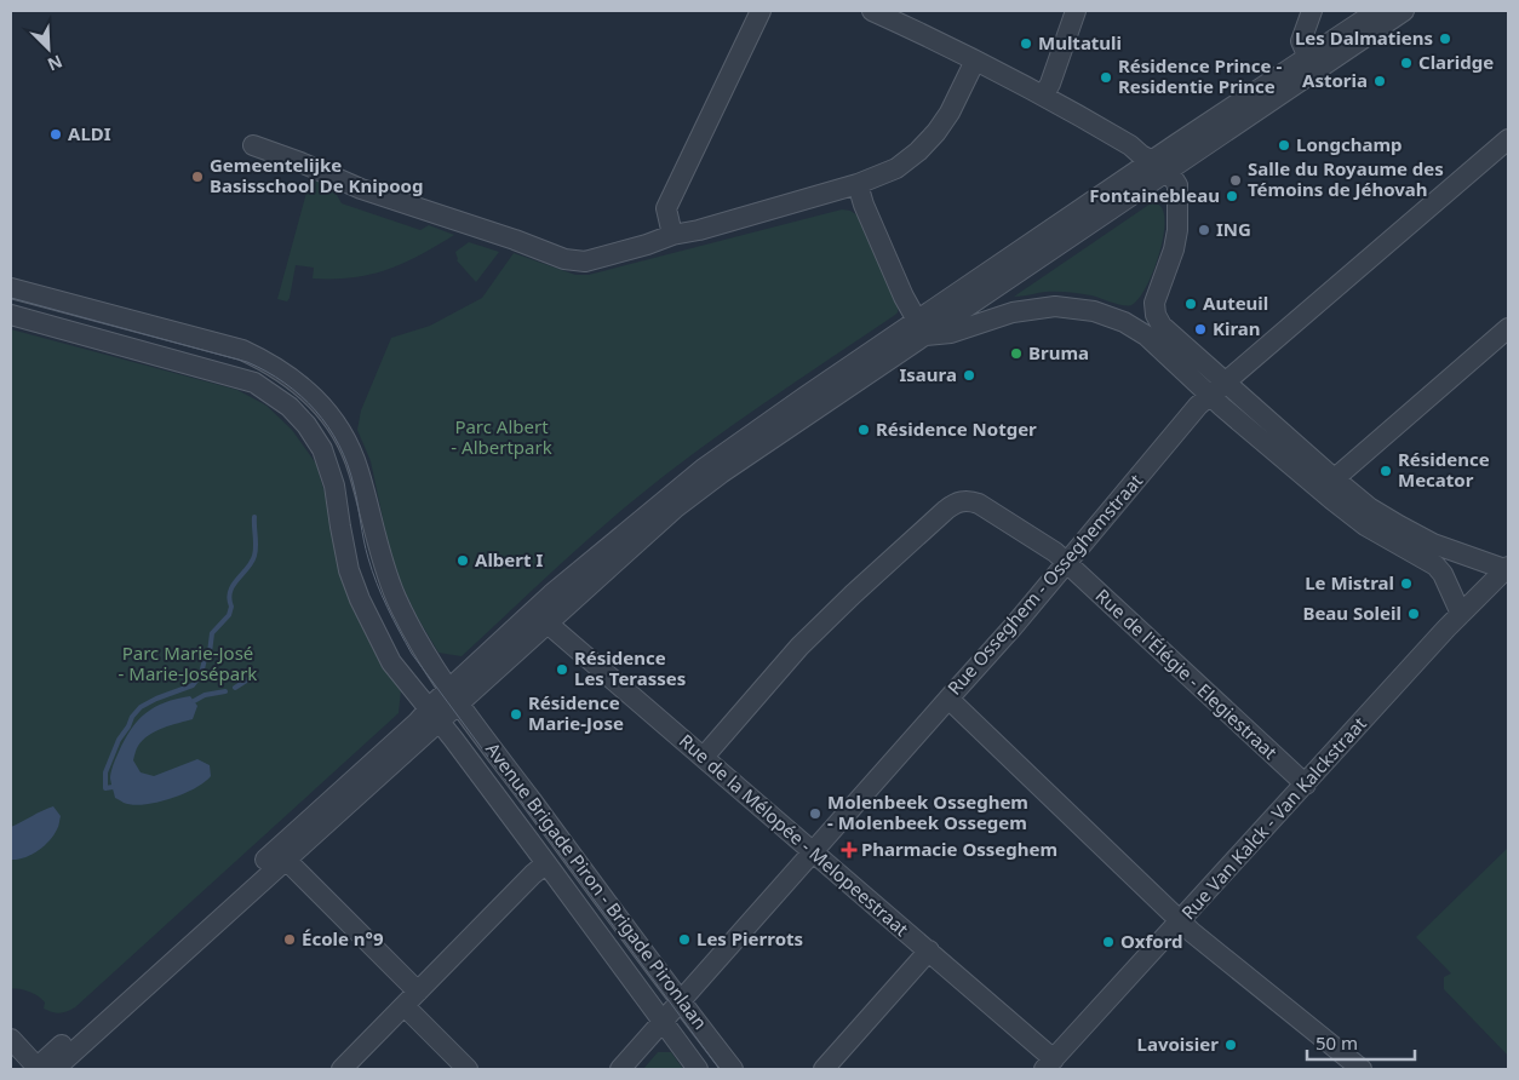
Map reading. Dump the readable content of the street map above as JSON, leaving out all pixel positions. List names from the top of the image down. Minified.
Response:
{"streets":{"street":["Rue Osseghem - Osseghemstraat","Rue de l'Élégie - Elegiestraat","Rue Van Kalck - Van Kalckstraat","Rue de la Mélopée - Melopeestraat","Avenue Brigade Piron - Brigade Pironlaan"]},"crossings":[["Rue Osseghem - Osseghemstraat","Rue de l'Élégie - Elegiestraat"],["Rue Osseghem - Osseghemstraat","Rue de la Mélopée - Melopeestraat"],["Rue Osseghem - Osseghemstraat","Avenue Brigade Piron - Brigade Pironlaan"],["Rue de l'Élégie - Elegiestraat","Rue Van Kalck - Van Kalckstraat"],["Rue de l'Élégie - Elegiestraat","Rue de la Mélopée - Melopeestraat"],["Rue Van Kalck - Van Kalckstraat","Rue de la Mélopée - Melopeestraat"]],"parks":["Parc Albert - Albertpark","Parc Marie-José - Marie-Josépark"],"places":{"other":["Les Dalmatiens","Multatuli","Claridge","Résidence Prince - Residentie Prince","Astoria","ALDI","Longchamp","Gemeentelijke Basisschool De Knipoog","Salle du Royaume des Témoins de Jéhovah","Fontainebleau","ING","Auteuil","Kiran","Bruma","Isaura","Résidence Notger","Résidence Mecator","Albert I","Le Mistral","Beau Soleil","Résidence Les Terasses","Résidence Marie-Jose","Molenbeek Osseghem - Molenbeek Ossegem","École n°9","Les Pierrots","Oxford","Lavoisier"],"health":["Pharmacie Osseghem"]},"scale_bar":"50 m","north":"bottom right"}
